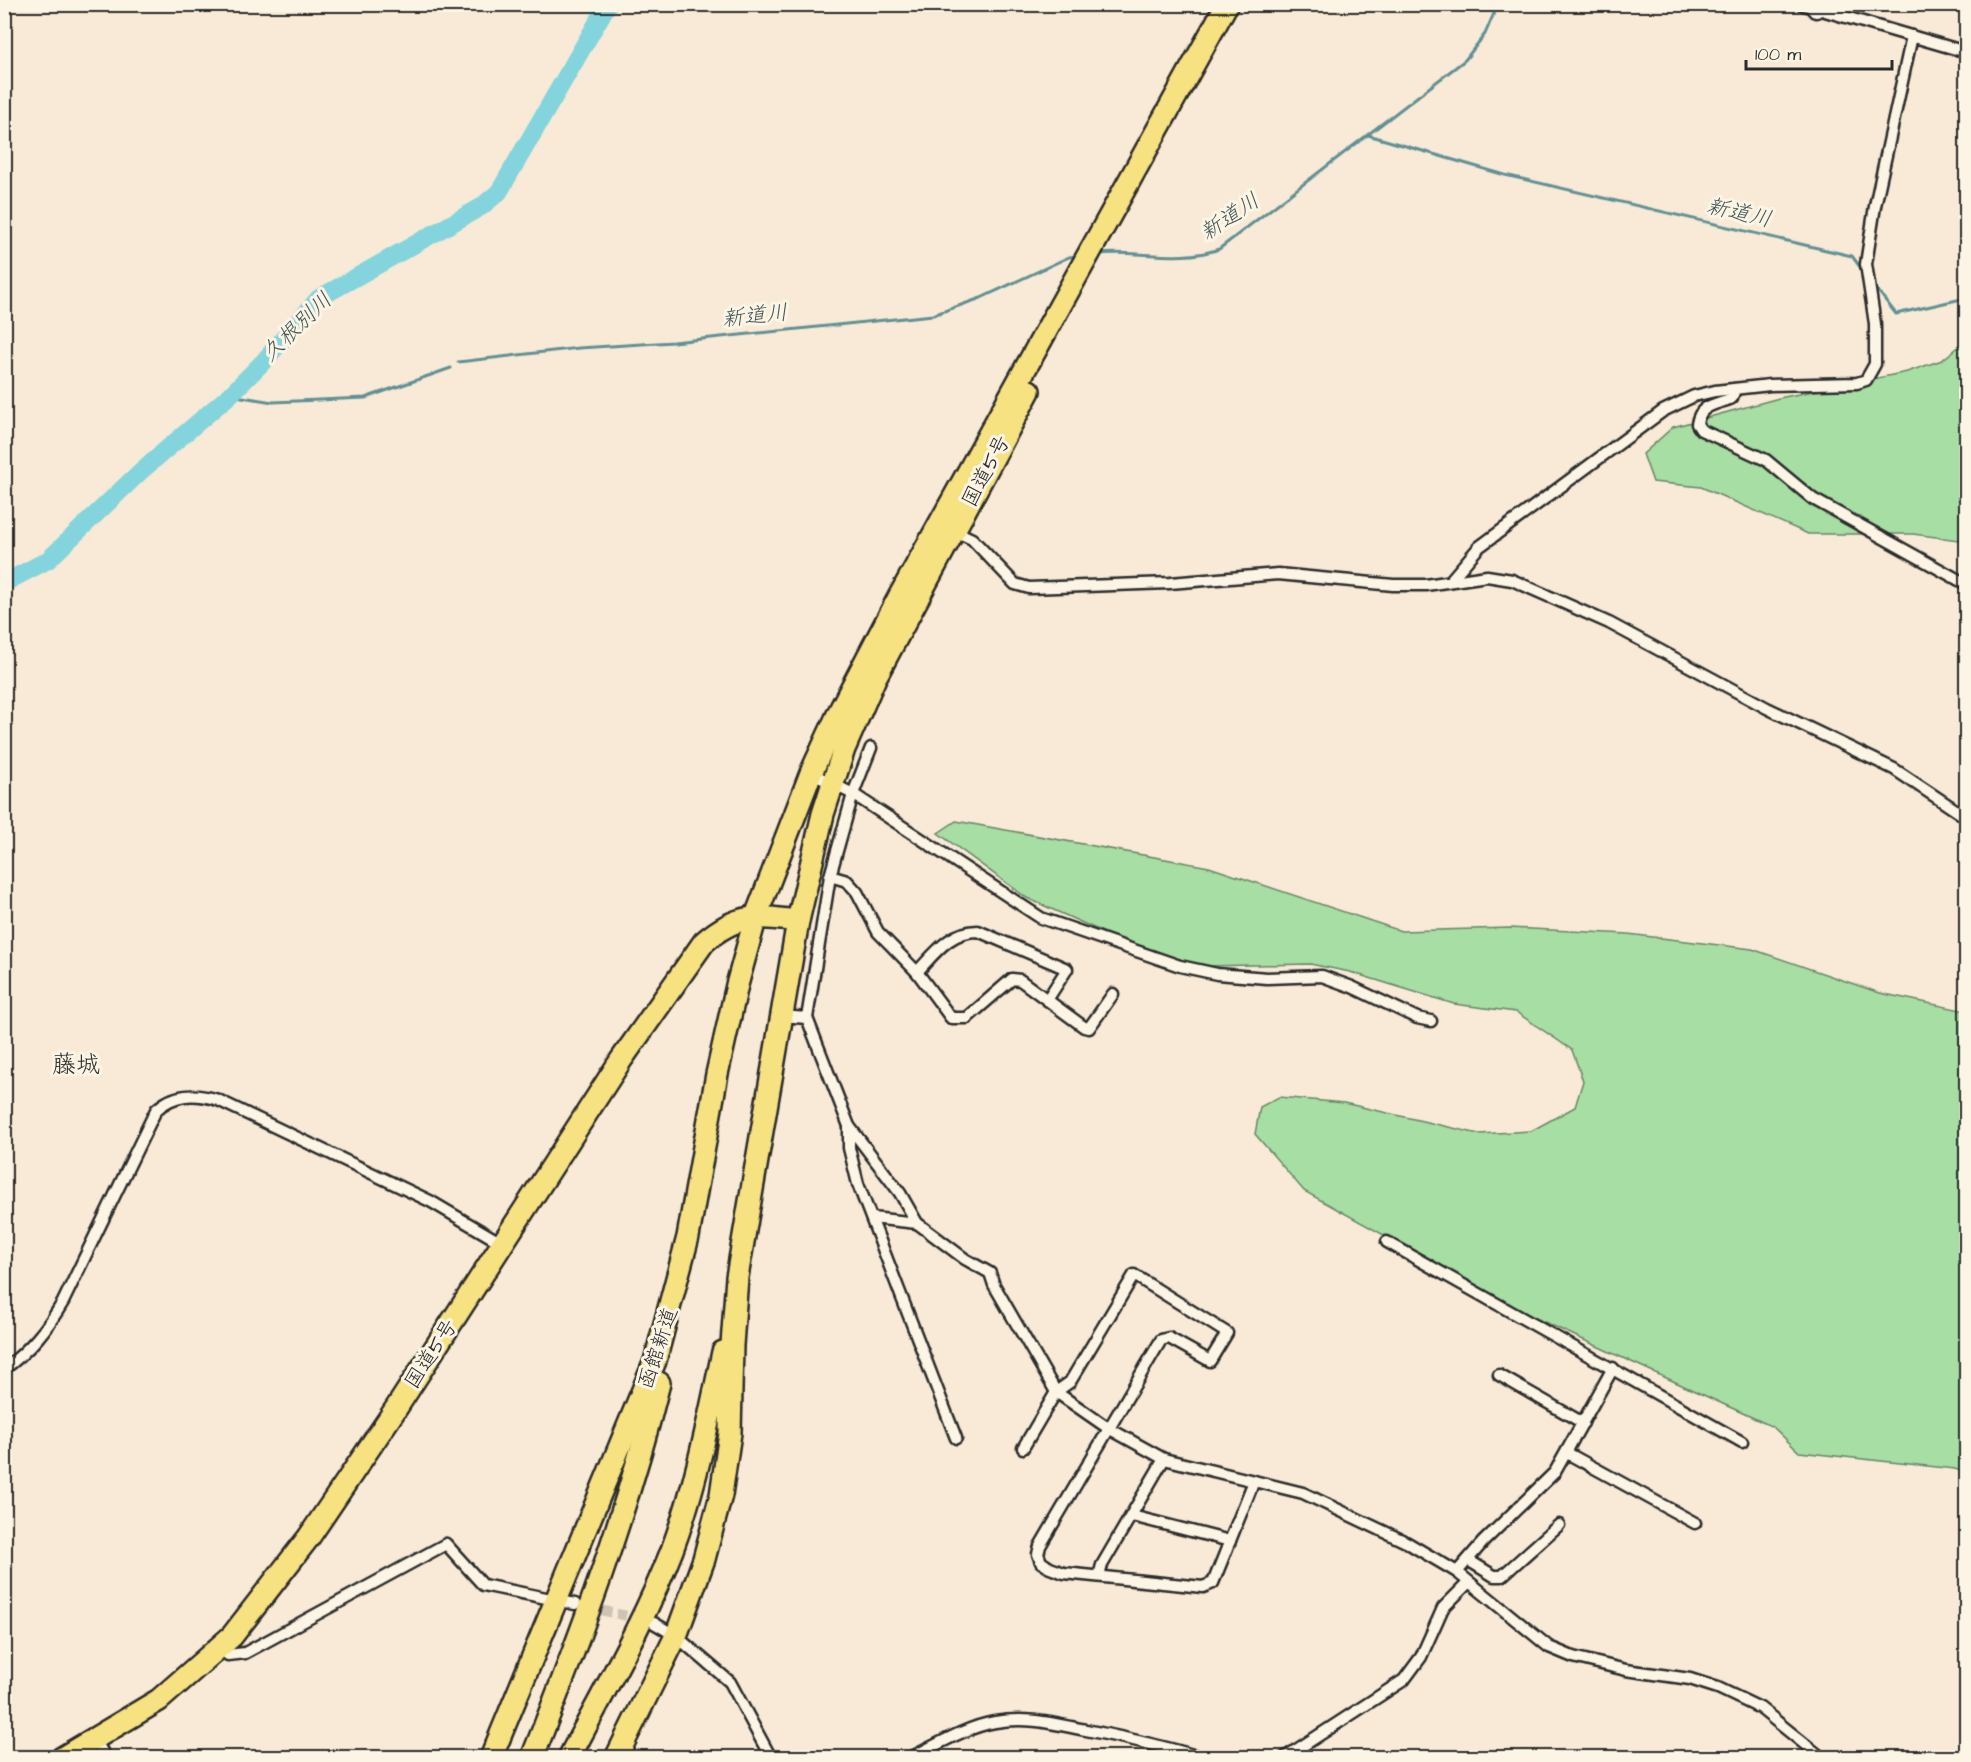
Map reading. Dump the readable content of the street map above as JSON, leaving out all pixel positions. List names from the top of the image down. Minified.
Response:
{"streets":{"highway":["国道5号","函館新道"]},"crossings":[["国道5号","函館新道"]],"districts":["藤城"],"water":["新道川","久根別川"],"scale_bar":"100 m"}
